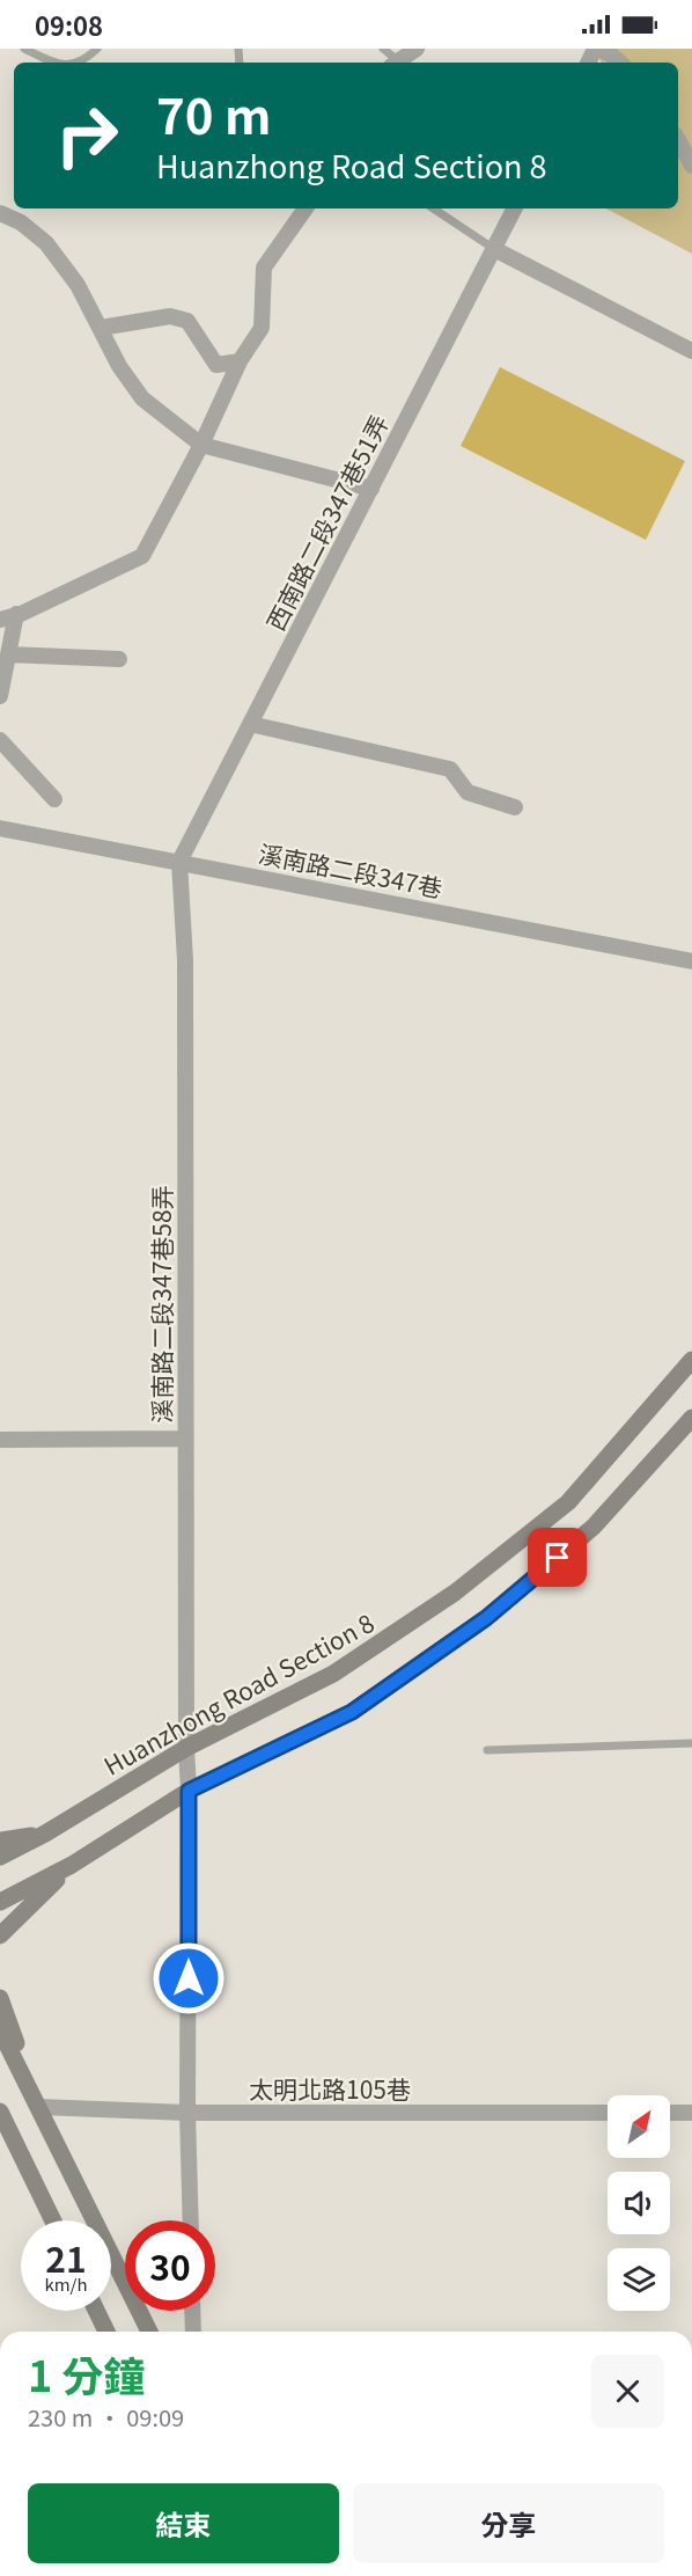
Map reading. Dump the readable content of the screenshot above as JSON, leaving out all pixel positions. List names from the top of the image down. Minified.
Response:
{"streets":{"street":["西南路二段347巷51弄","溪南路二段347巷","溪南路二段347巷58弄","Huanzhong Road Section 8","太明北路105巷"]},"crossings":[["西南路二段347巷51弄","溪南路二段347巷"],["西南路二段347巷51弄","溪南路二段347巷58弄"],["溪南路二段347巷","溪南路二段347巷58弄"],["溪南路二段347巷58弄","Huanzhong Road Section 8"],["溪南路二段347巷58弄","太明北路105巷"]],"north":"top right","page":{"status":"09:08","turn":["70 m","Huanzhong Road Section 8"],"speed":"21 km/h","limit":"30","heading":["1 分鐘","230 m · 09:09"],"buttons":["結束","分享"]}}
